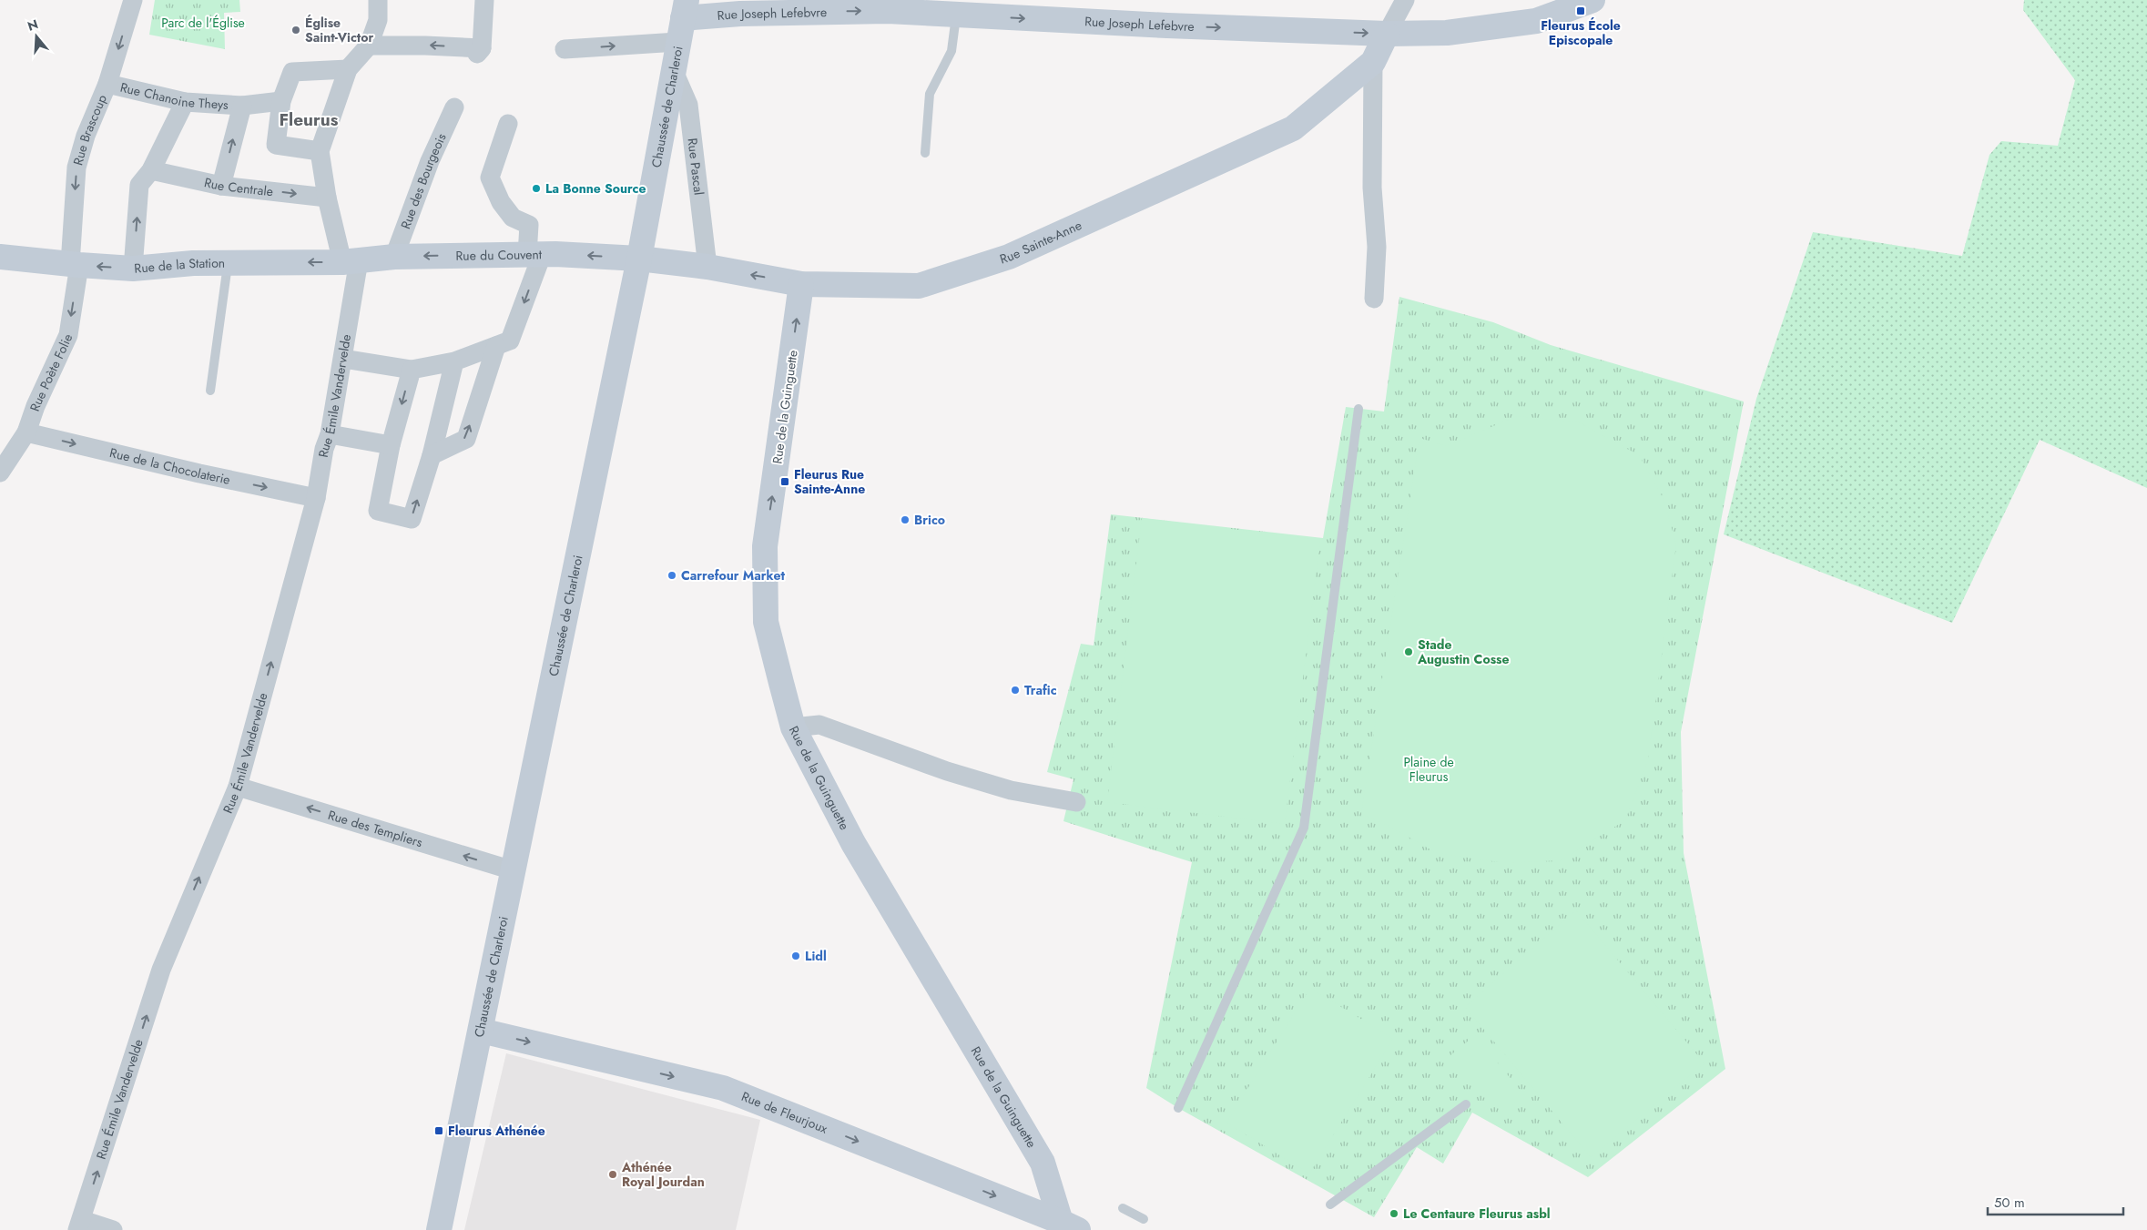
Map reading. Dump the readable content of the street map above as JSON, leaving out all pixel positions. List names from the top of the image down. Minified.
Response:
{"streets":{"main road":["Rue Joseph Lefebvre","Chaussée de Charleroi","Rue Sainte-Anne","Rue du Couvent","Rue de la Station","Rue de la Guinguette","Rue de Fleurjoux"],"street":["Rue Chanoine Theys","Rue Brascoup","Rue Pascal","Rue des Bourgeois","Rue Centrale","Rue Poète Folie","Rue Émile Vandervelde","Rue de la Chocolaterie","Rue des Templiers"]},"crossings":[["Rue Joseph Lefebvre","Chaussée de Charleroi"],["Rue Joseph Lefebvre","Rue Sainte-Anne"],["Rue Chanoine Theys","Rue Brascoup"],["Chaussée de Charleroi","Rue Pascal"],["Chaussée de Charleroi","Rue Sainte-Anne"],["Chaussée de Charleroi","Rue du Couvent"],["Chaussée de Charleroi","Rue des Templiers"],["Chaussée de Charleroi","Rue de Fleurjoux"],["Rue Brascoup","Rue de la Station"],["Rue Brascoup","Rue Poète Folie"],["Rue Pascal","Rue Sainte-Anne"],["Rue des Bourgeois","Rue du Couvent"],["Rue Sainte-Anne","Rue du Couvent"],["Rue Sainte-Anne","Rue de la Guinguette"],["Rue du Couvent","Rue de la Station"],["Rue du Couvent","Rue Émile Vandervelde"],["Rue de la Station","Rue Poète Folie"],["Rue de la Station","Rue Émile Vandervelde"],["Rue Poète Folie","Rue de la Chocolaterie"],["Rue Émile Vandervelde","Rue de la Chocolaterie"],["Rue Émile Vandervelde","Rue des Templiers"],["Rue de la Guinguette","Rue de Fleurjoux"]],"one_way":["Rue Joseph Lefebvre","Rue Centrale","Rue du Couvent","Rue de la Station","Rue Poète Folie","Rue Émile Vandervelde","Rue de la Guinguette","Rue de la Chocolaterie","Rue des Templiers","Rue de Fleurjoux"],"districts":["Fleurus"],"parks":["Parc de l'Église","Plaine de Fleurus"],"places":{"transit":["Fleurus École Episcopale","Fleurus Rue Sainte-Anne","Fleurus Athénée"],"other":["Église Saint-Victor","La Bonne Source","Brico","Carrefour Market","Stade Augustin Cosse","Trafic","Lidl","Athénée Royal Jourdan","Le Centaure Fleurus asbl"]},"scale_bar":"50 m","north":"top"}
